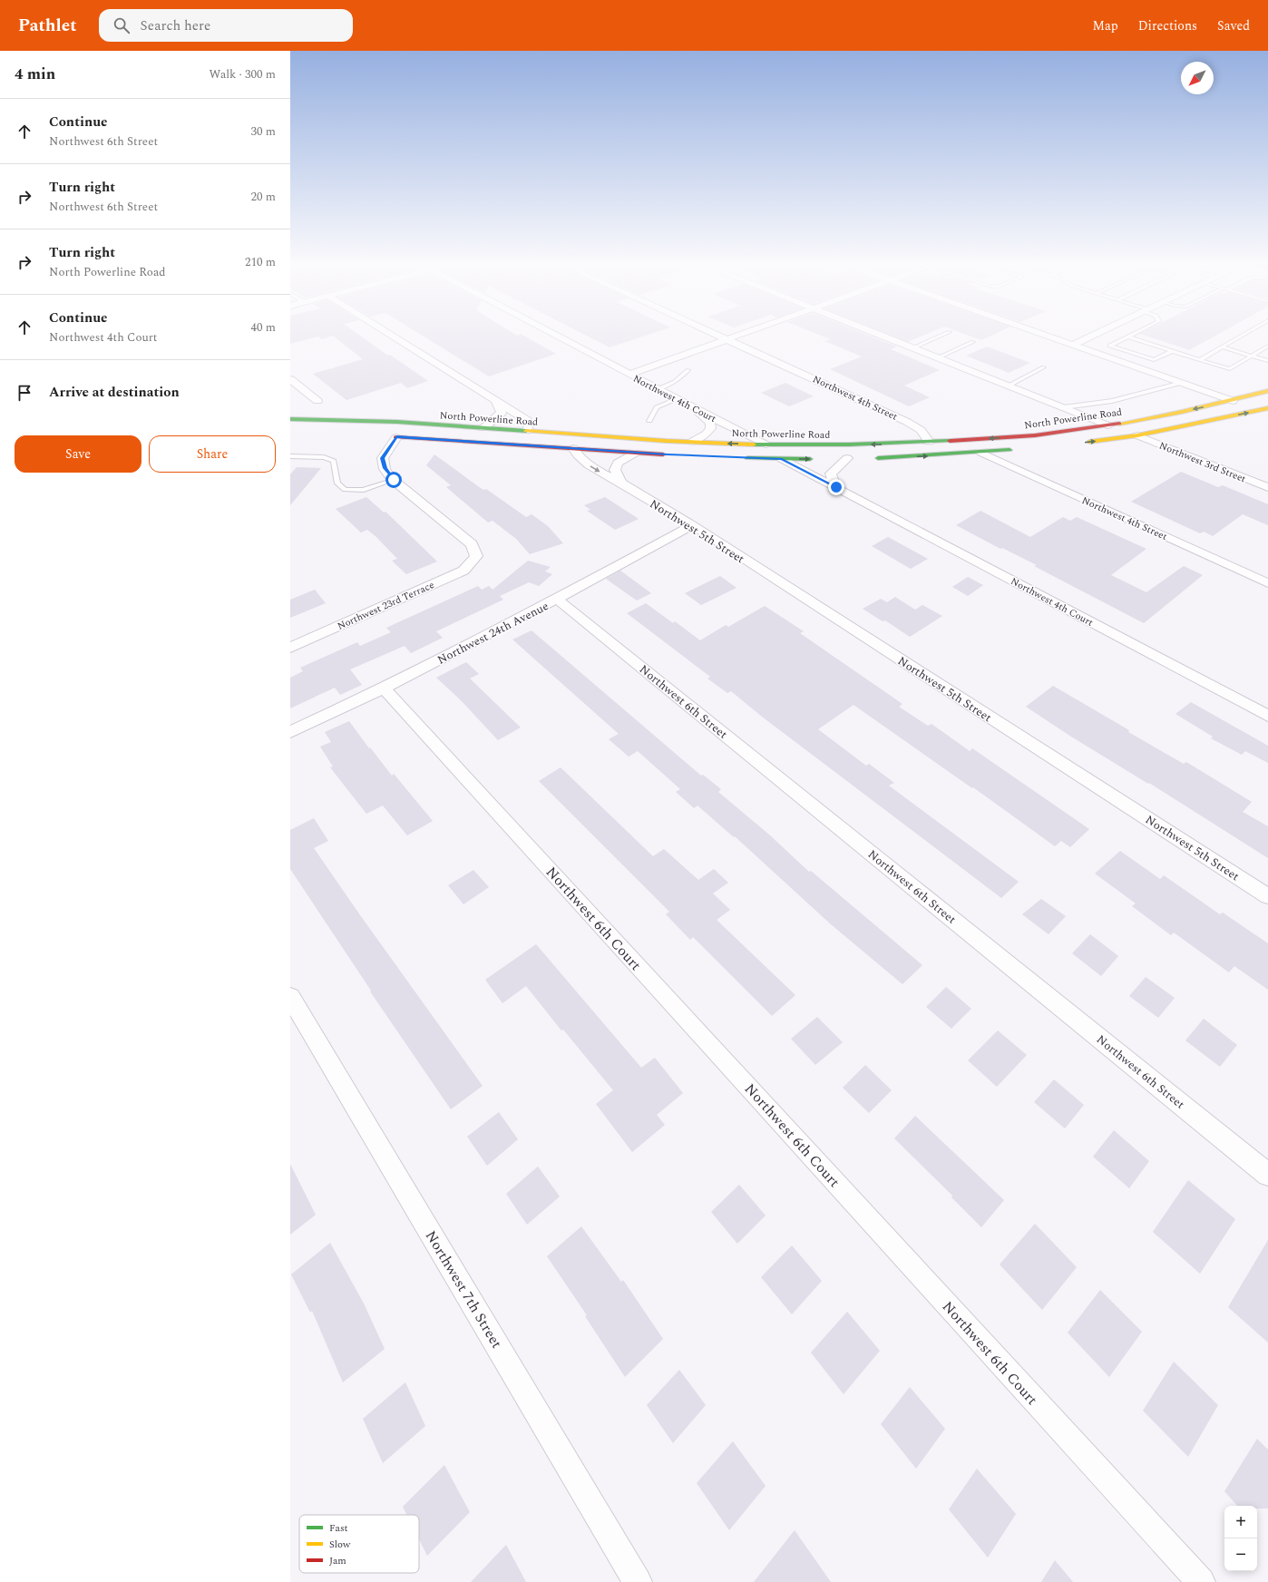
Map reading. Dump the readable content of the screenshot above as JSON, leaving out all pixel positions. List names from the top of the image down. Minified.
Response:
{"streets":{"main road":["North Powerline Road"],"street":["Northwest 4th Street","Northwest 4th Court","Northwest 3rd Street","Northwest 5th Street","Northwest 23rd Terrace","Northwest 24th Avenue","Northwest 6th Street","Northwest 6th Court","Northwest 7th Street"]},"crossings":[["Northwest 4th Street","North Powerline Road"],["Northwest 4th Court","North Powerline Road"],["Northwest 5th Street","Northwest 24th Avenue"],["Northwest 24th Avenue","Northwest 6th Street"],["Northwest 24th Avenue","Northwest 6th Court"]],"legend":["Fast","Slow","Jam"],"north":"bottom left","page":{"header":"Pathlet","search":"Search here","nav":["Map","Directions","Saved"],"heading":["4 min","Walk · 300 m"],"list":[["Continue","Northwest 6th Street","30 m"],["Turn right","Northwest 6th Street","20 m"],["Turn right","North Powerline Road","210 m"],["Continue","Northwest 4th Court","40 m"],"Arrive at destination"],"buttons":["Save","Share"],"map_buttons":["+","−"]}}
